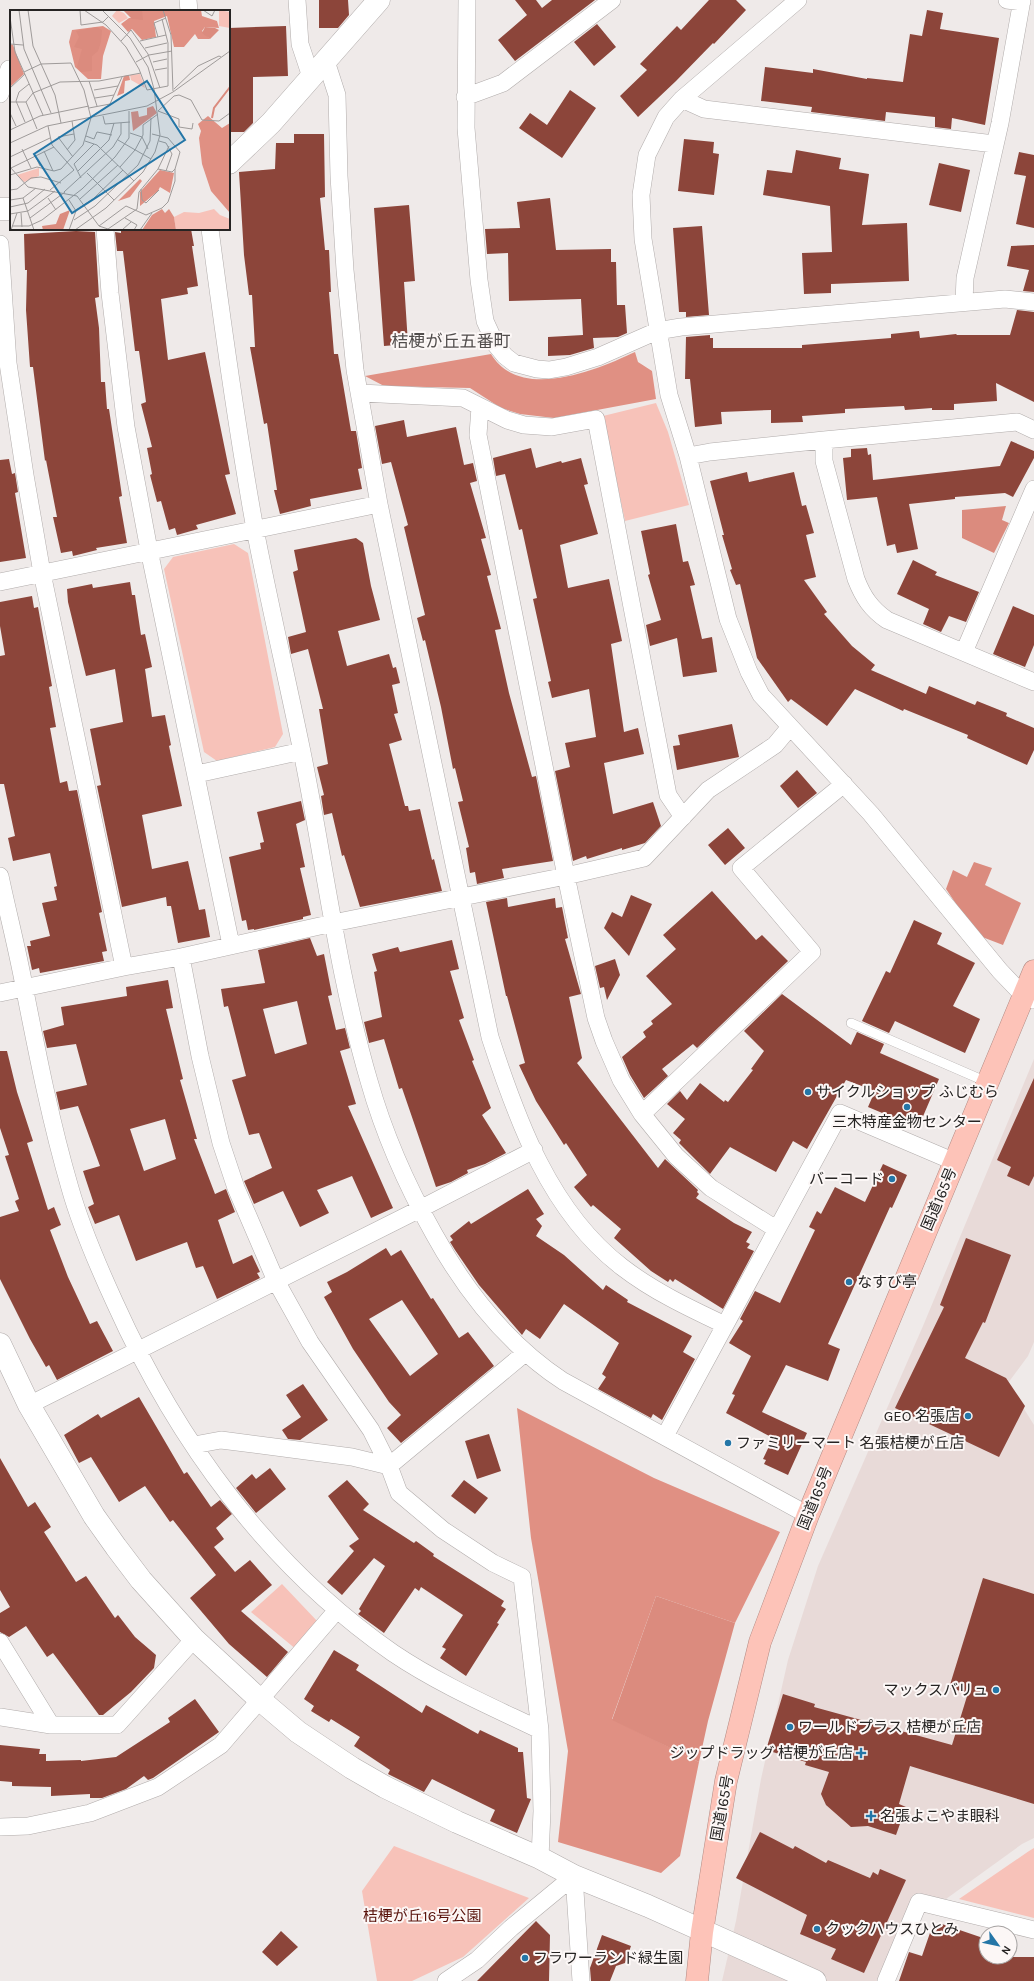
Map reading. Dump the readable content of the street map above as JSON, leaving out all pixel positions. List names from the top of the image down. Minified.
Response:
{"streets":{"highway":["国道165号"]},"districts":["桔梗が丘五番町"],"parks":["桔梗が丘16号公園"],"places":{"other":["サイクルショップ ふじむら","三木特産金物センター","バーコード","なすび亭","GEO 名張店","ファミリーマート 名張桔梗が丘店","マックスバリュ","ワールドプラス 桔梗が丘店","クックハウスひとみ","フラワーランド緑生園"],"health":["ジップドラッグ 桔梗が丘店","名張よこやま眼科"]},"north":"bottom right"}
